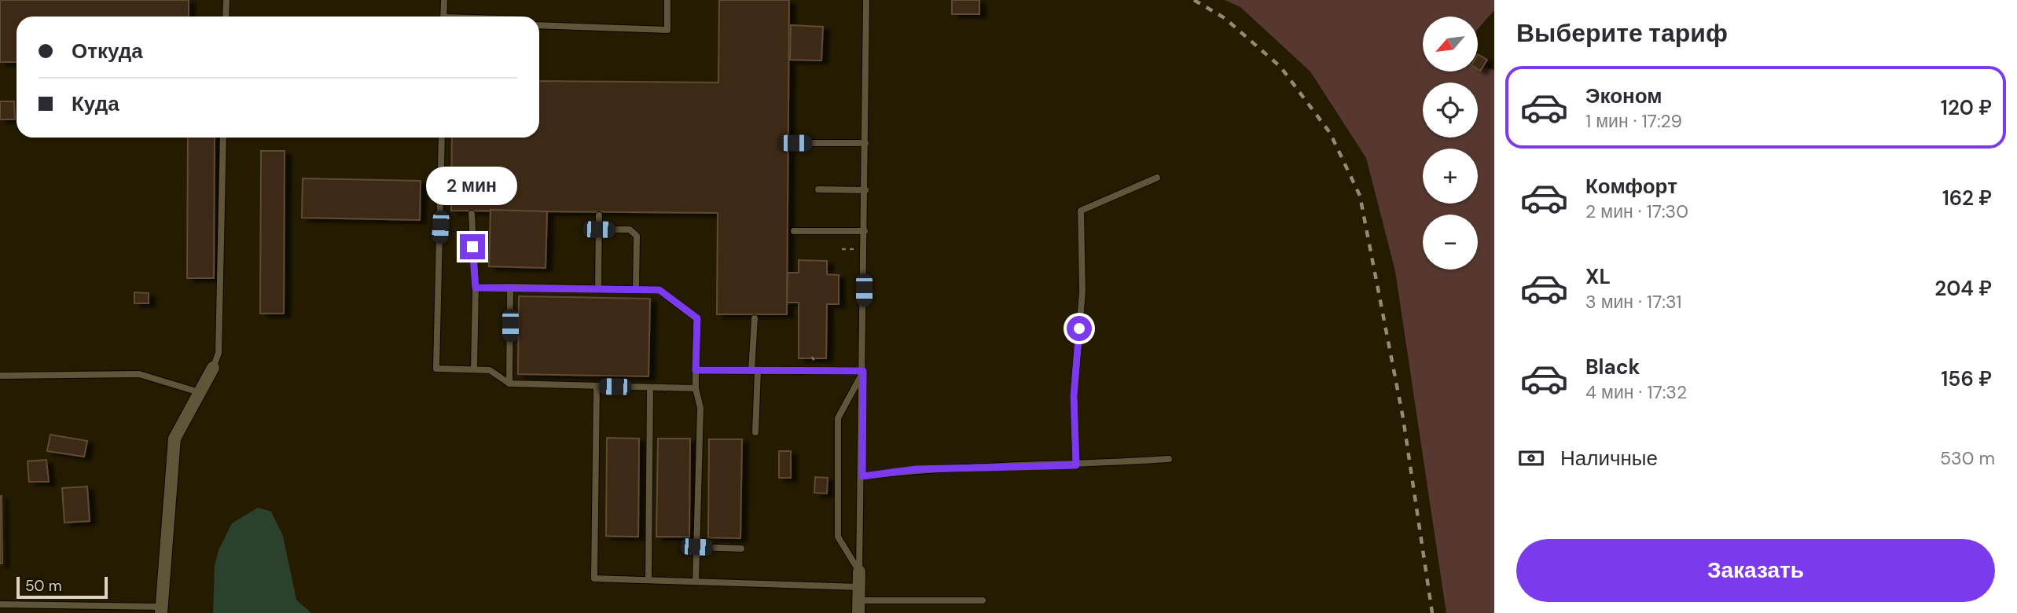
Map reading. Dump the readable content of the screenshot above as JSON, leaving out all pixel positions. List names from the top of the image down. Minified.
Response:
{"scale_bar":"50 m","north":"bottom left","page":{"heading":"Выберите тариф","map_buttons":["+","−"],"banner":["Откуда","Куда"],"list":[{"name":"Эконом","note":"1 мин · 17:29","value":"120 ₽"},{"name":"Комфорт","note":"2 мин · 17:30","value":"162 ₽"},{"name":"XL","note":"3 мин · 17:31","value":"204 ₽"},{"name":"Black","note":"4 мин · 17:32","value":"156 ₽"}],"bubble":"2 мин","pay":["Наличные","530 m"],"buttons":"Заказать","scale":"50 m"}}
